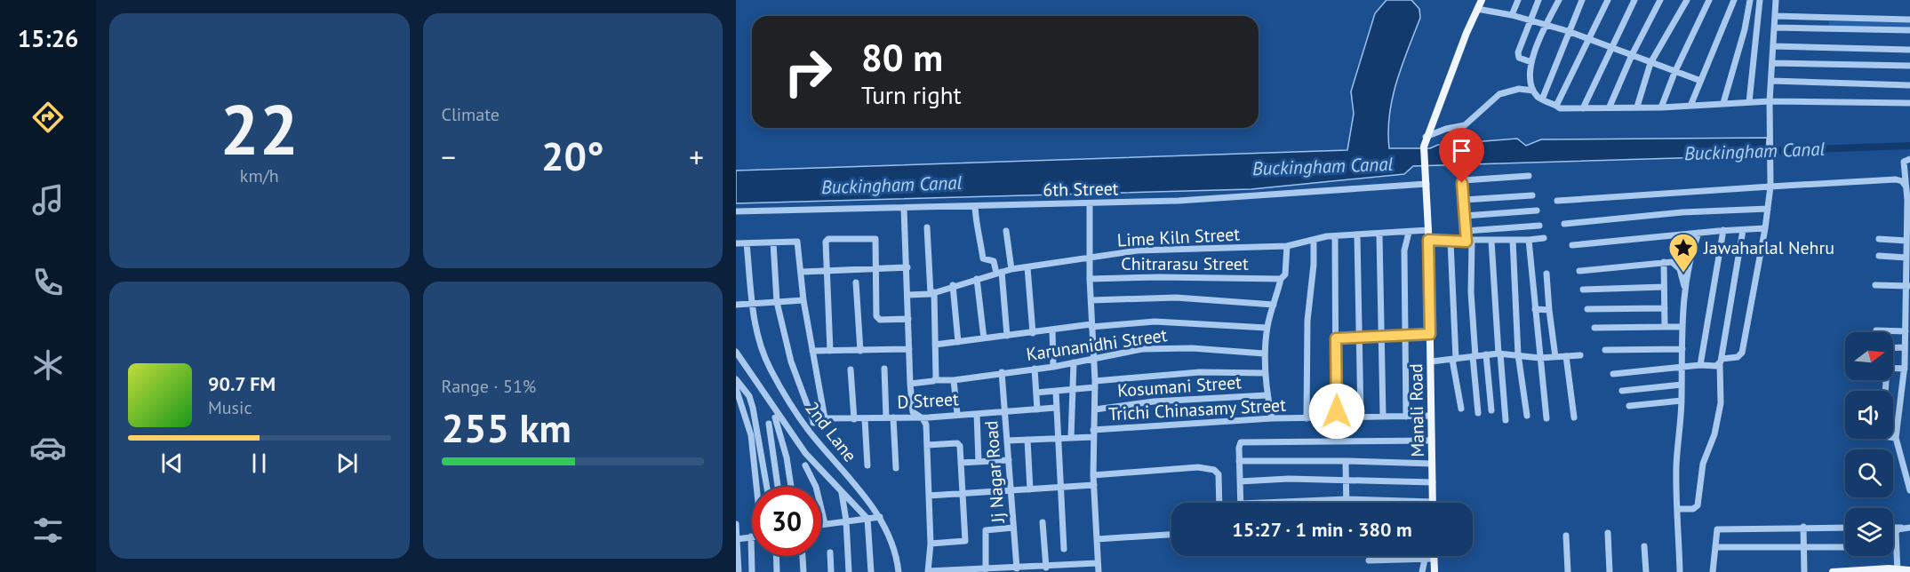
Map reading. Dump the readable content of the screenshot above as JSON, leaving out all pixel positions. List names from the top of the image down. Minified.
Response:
{"streets":{"main road":["Manali Road"],"street":["6th Street","Lime Kiln Street","Chitrarasu Street","Karunanidhi Street","Kosumani Street","D Street","Trichi Chinasamy Street","2nd Lane","Jj Nagar Road"]},"crossings":[["6th Street","Manali Road"],["Lime Kiln Street","Manali Road"],["Karunanidhi Street","Jj Nagar Road"],["D Street","Jj Nagar Road"],["Trichi Chinasamy Street","Manali Road"],["Trichi Chinasamy Street","Jj Nagar Road"]],"water":["Buckingham Canal"],"places":{"place":["Jawaharlal Nehru"]},"north":"right","page":{"tabs":"15:26","tile":[["22","km/h"],"Climate",["Range · 51%","255 km"]],"turn":["80 m","Turn right"],"heat":["−","20°","+"],"song":["90.7 FM","Music"],"limit":"30","trip":"15:27 · 1 min · 380 m"}}
